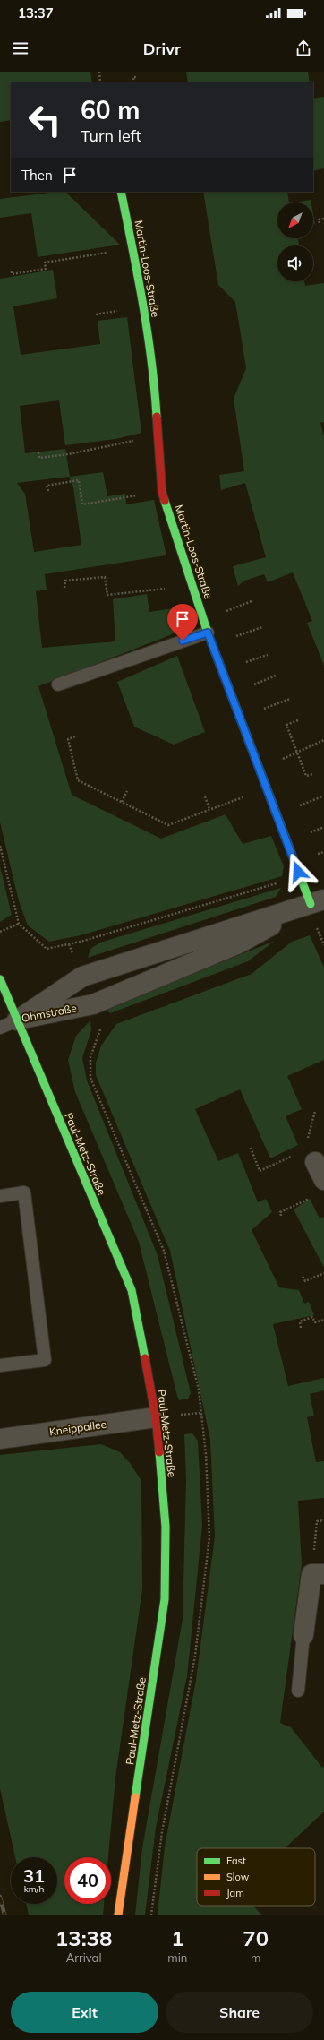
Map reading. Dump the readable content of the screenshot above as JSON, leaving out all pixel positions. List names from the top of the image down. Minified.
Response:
{"streets":{"street":["Martin-Loos-Straße","Ohmstraße","Paul-Metz-Straße","Kneippallee"]},"crossings":[["Martin-Loos-Straße","Ohmstraße"],["Ohmstraße","Paul-Metz-Straße"],["Paul-Metz-Straße","Kneippallee"]],"legend":["Fast","Slow","Jam"],"north":"bottom left","page":{"status":"13:37","header":"Drivr","turn":["60 m","Turn left"],"then":"Then","speed":"31 km/h","limit":"40","eta":["13:38","Arrival","1","min","70","m"],"buttons":["Exit","Share"]}}
